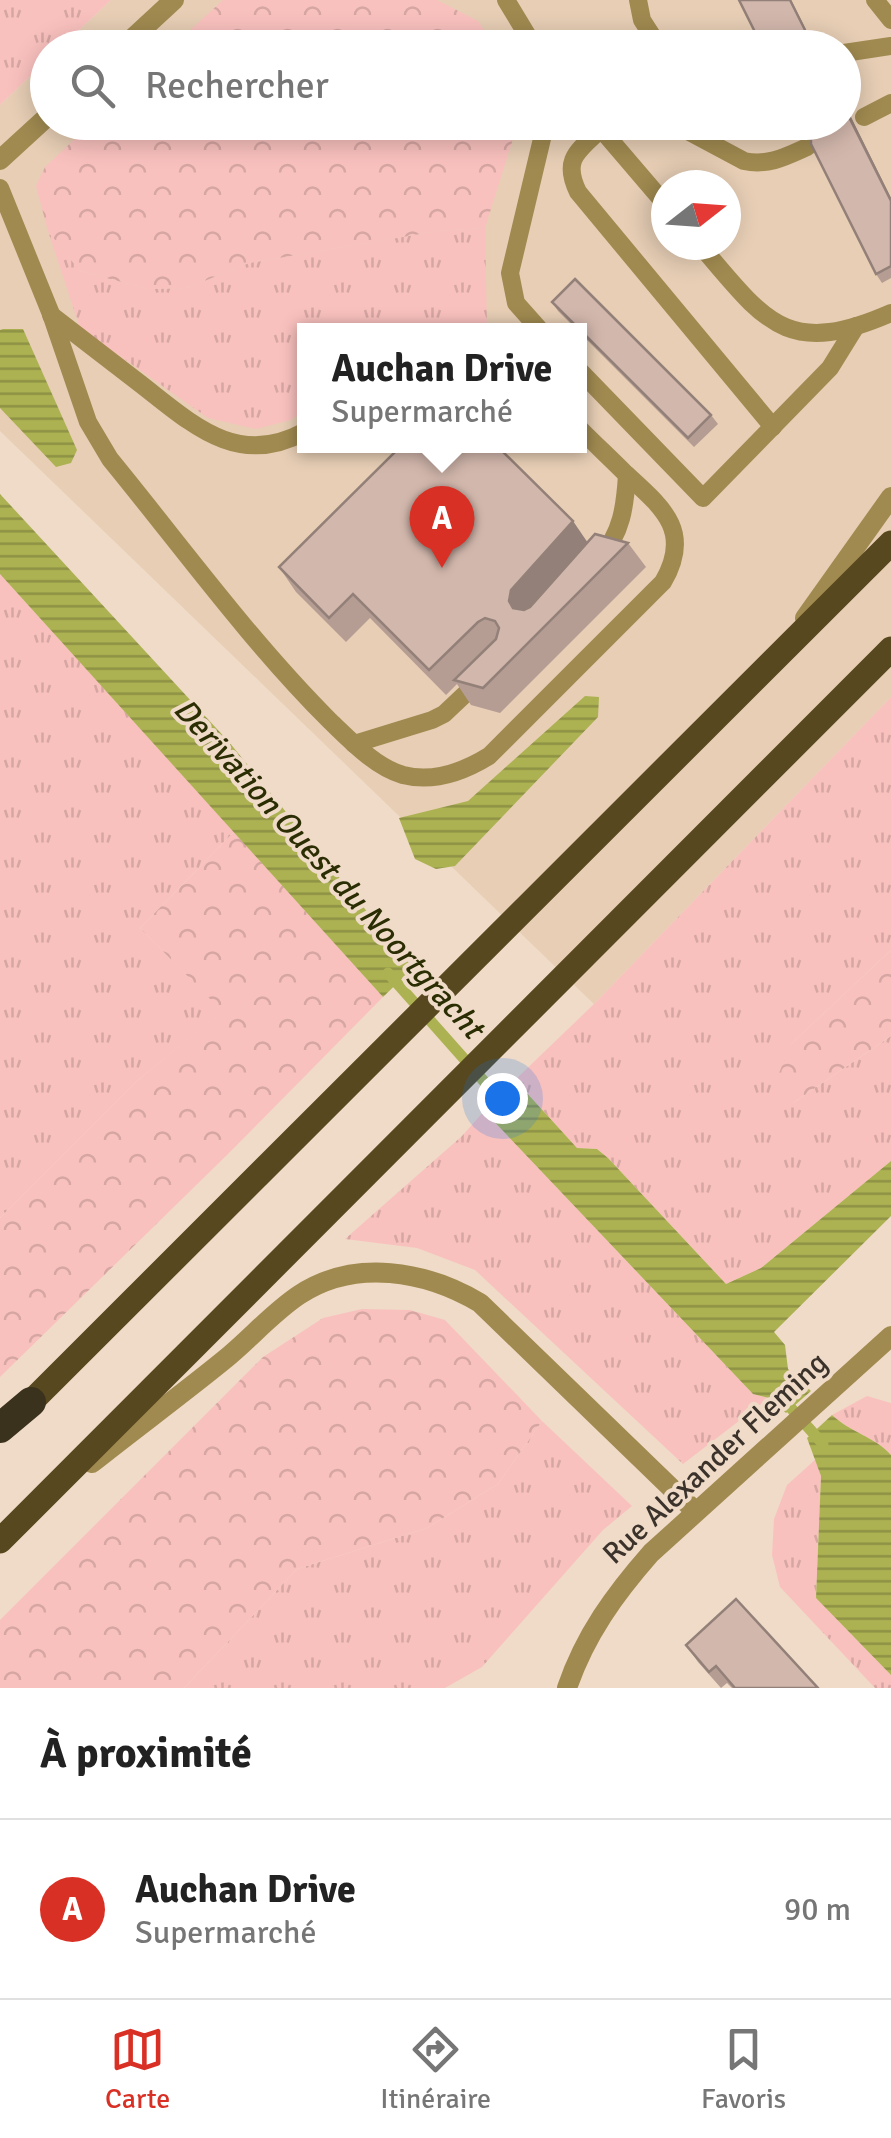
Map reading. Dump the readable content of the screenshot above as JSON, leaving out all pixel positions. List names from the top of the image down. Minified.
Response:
{"streets":{"street":["Rue Alexander Fleming"]},"water":["Derivation Ouest du Noortgracht"],"north":"right","page":{"search":"Rechercher","popup":["Auchan Drive","Supermarché"],"pins":"A","heading":"À proximité","list":[{"mark":"A","name":"Auchan Drive","note":"Supermarché","value":"90 m"}],"nav":["Carte","Itinéraire","Favoris"]}}
